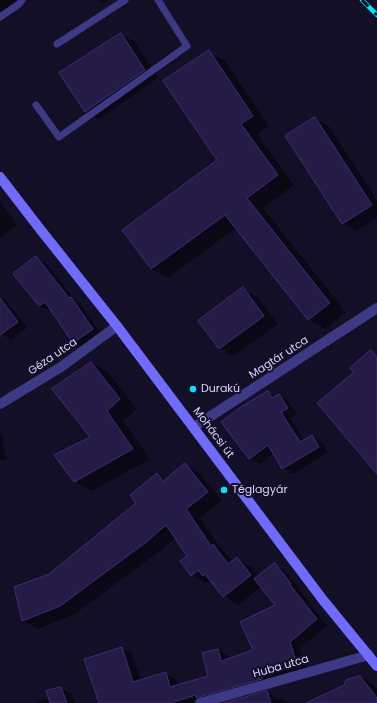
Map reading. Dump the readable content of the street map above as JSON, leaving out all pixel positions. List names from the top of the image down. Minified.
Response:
{"streets":{"main road":["Mohácsi út"],"street":["Géza utca","Magtár utca","Huba utca"]},"crossings":[["Géza utca","Mohácsi út"],["Magtár utca","Mohácsi út"],["Mohácsi út","Huba utca"]],"places":["Durakú","Téglagyár"]}
